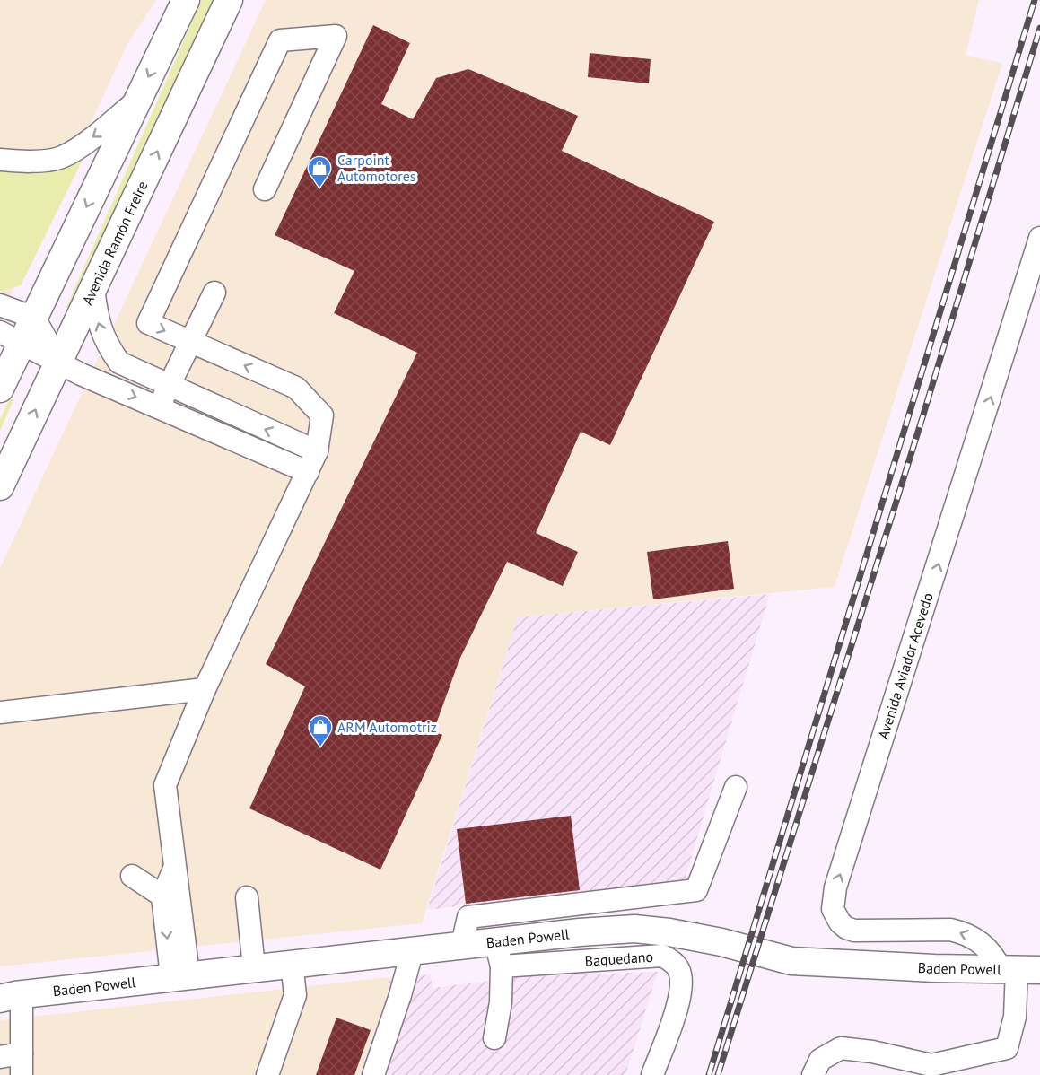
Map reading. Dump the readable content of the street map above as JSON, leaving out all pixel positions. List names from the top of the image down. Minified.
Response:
{"streets":{"main road":["Avenida Ramón Freire","Baden Powell"],"street":["Avenida Aviador Acevedo","Baquedano"]},"crossings":[["Avenida Aviador Acevedo","Baden Powell"],["Baden Powell","Baquedano"]],"one_way":["Avenida Aviador Acevedo"],"places":{"shop":["Carpoint Automotores","ARM Automotriz"]}}
